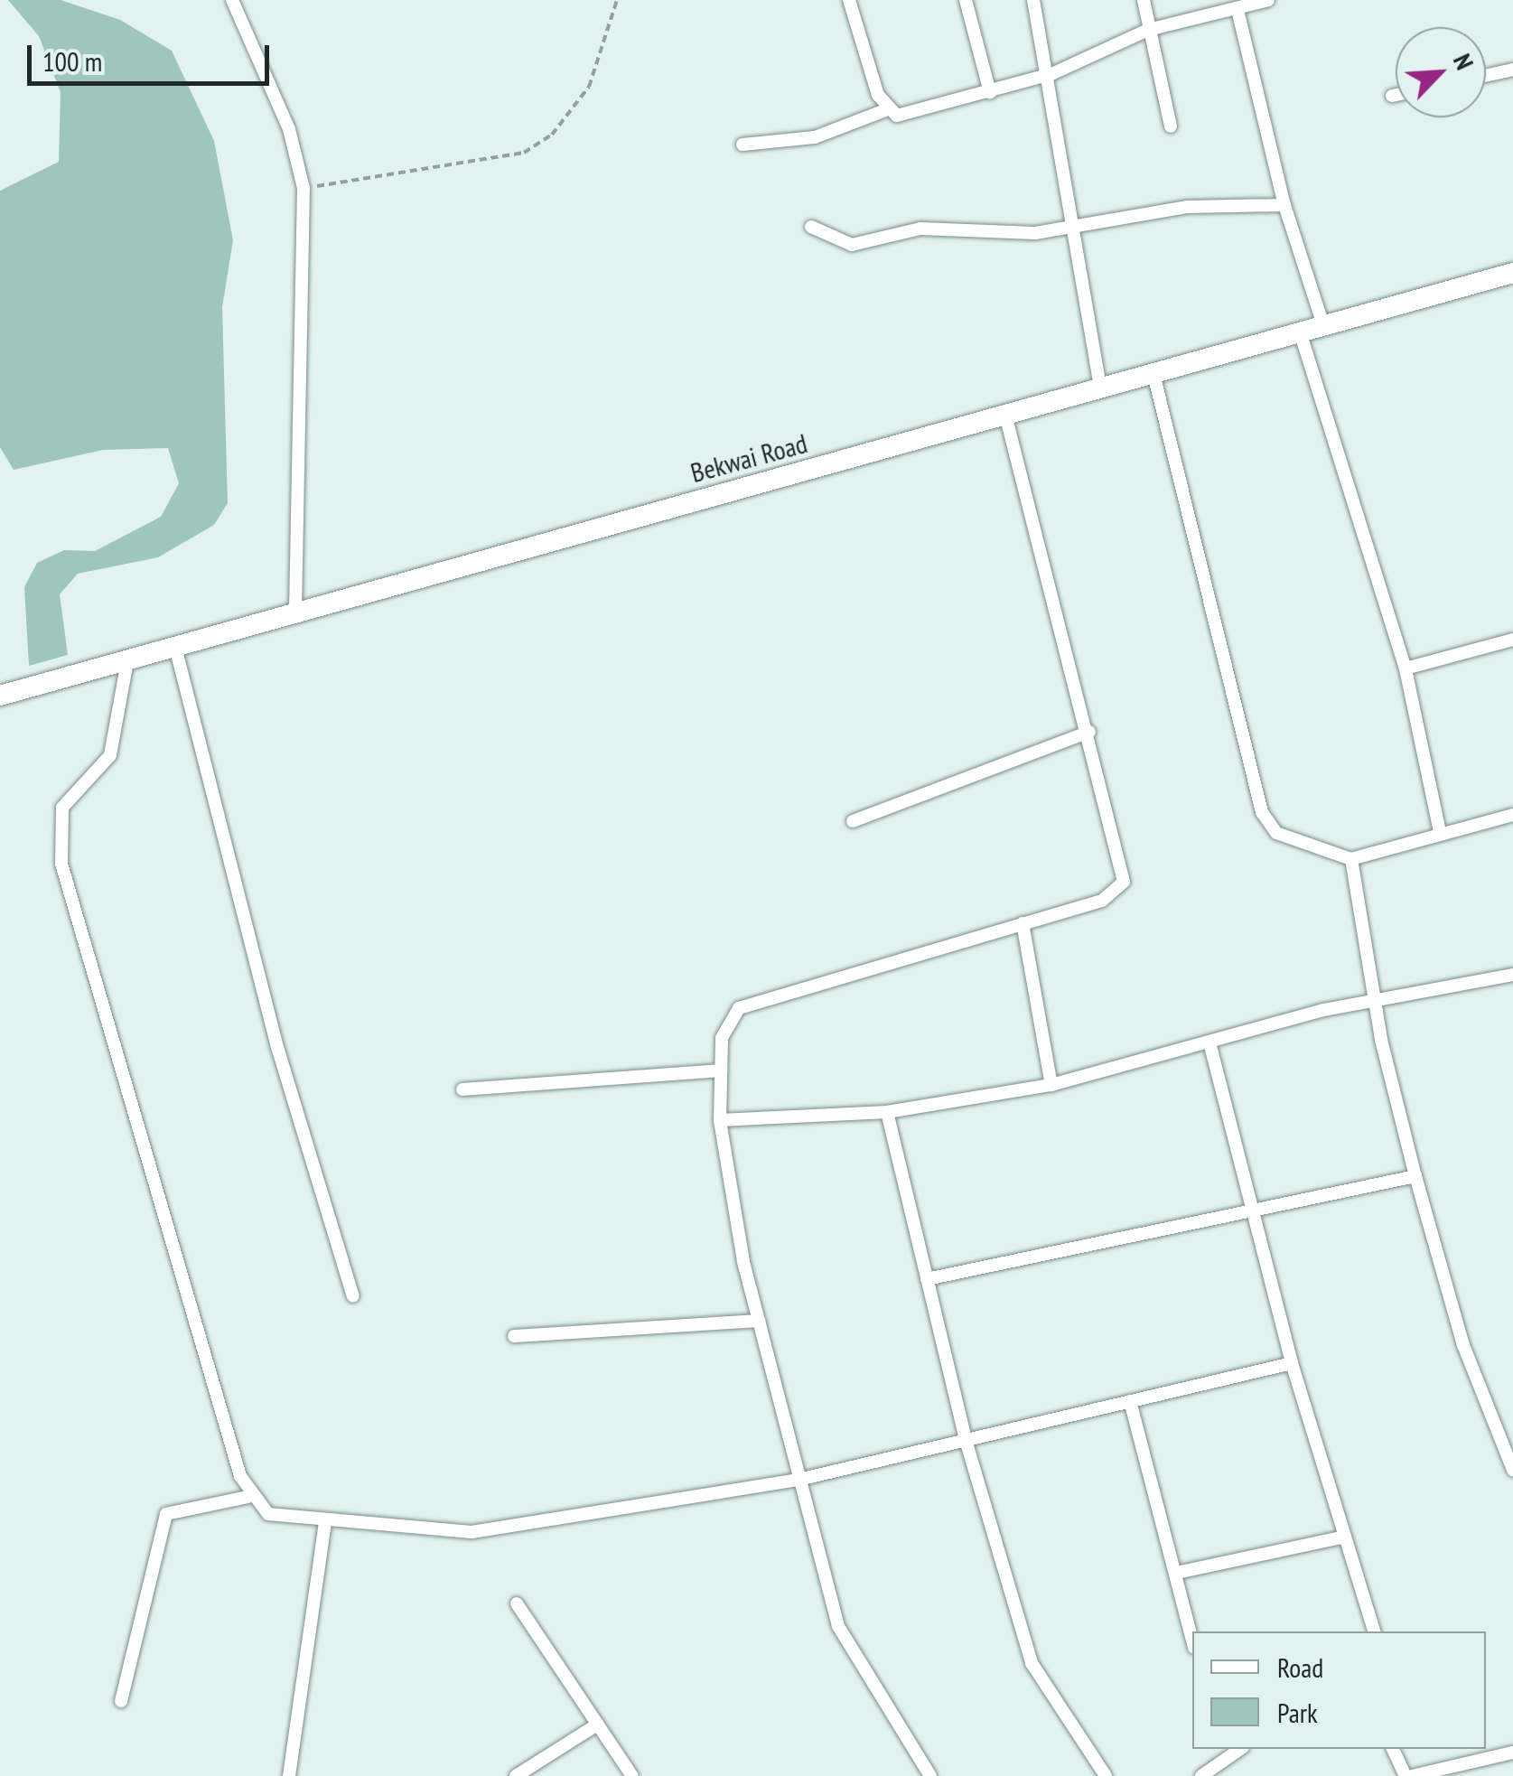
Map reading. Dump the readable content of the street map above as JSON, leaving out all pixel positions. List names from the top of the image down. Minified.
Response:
{"streets":{"highway":["Bekwai Road"]},"legend":["Road","Park"],"scale_bar":"100 m","north":"top right"}
